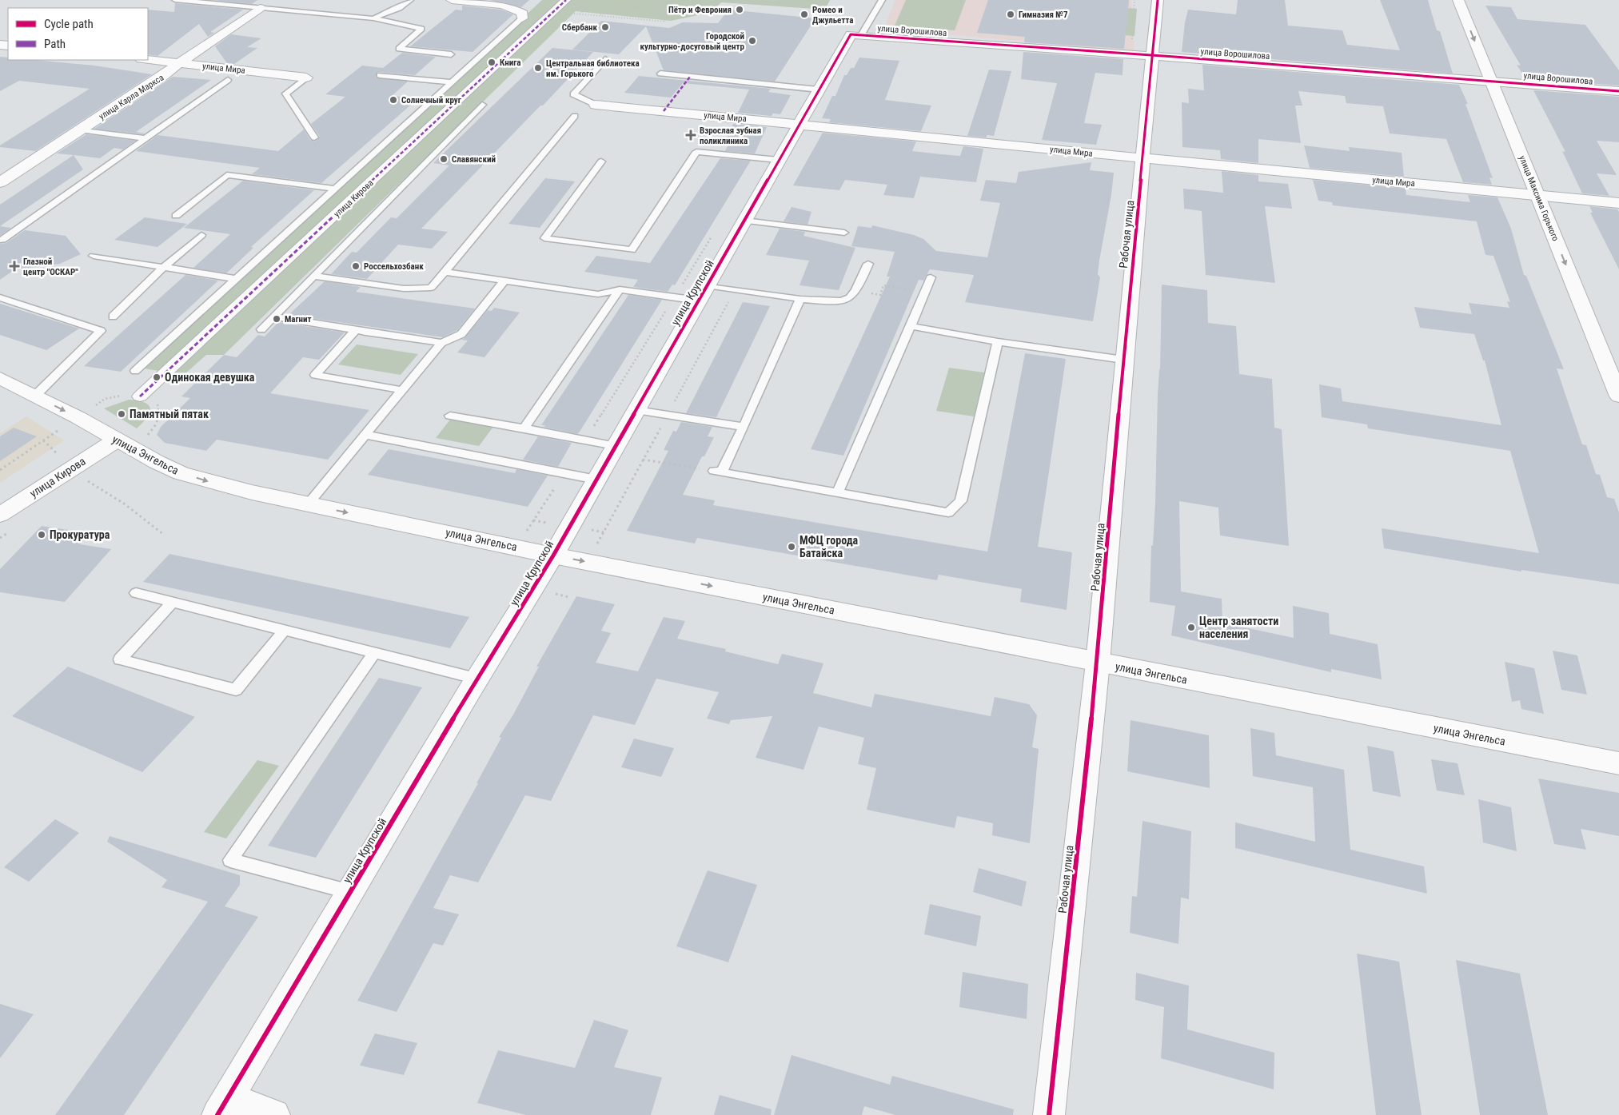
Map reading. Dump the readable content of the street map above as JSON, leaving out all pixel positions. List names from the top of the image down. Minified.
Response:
{"streets":{"street":["улица Ворошилова","улица Мира","улица Карла Маркса","улица Кирова","улица Максима Горького","Рабочая улица","улица Крупской","улица Энгельса"]},"crossings":[["улица Ворошилова","улица Максима Горького"],["улица Ворошилова","Рабочая улица"],["улица Ворошилова","улица Крупской"],["улица Мира","улица Карла Маркса"],["улица Мира","улица Максима Горького"],["улица Мира","Рабочая улица"],["улица Мира","улица Крупской"],["улица Кирова","улица Энгельса"],["Рабочая улица","улица Энгельса"],["улица Крупской","улица Энгельса"]],"one_way":["улица Максима Горького","улица Энгельса"],"places":{"other":["Пётр и Феврония","Ромео и Джульетта","Гимназия №7","Сбербанк","Городской культурно-досуговый центр","Книга","Центральная библиотека им. Горького","Солнечный круг","Славянский","Россельхозбанк","Магнит","Одинокая девушка","Памятный пятак","Прокуратура","МФЦ города Батайска","Центр занятости населения"],"health":["Взрослая зубная поликлиника","Глазной центр \"ОСКАР\""]},"legend":["Cycle path","Path"]}
